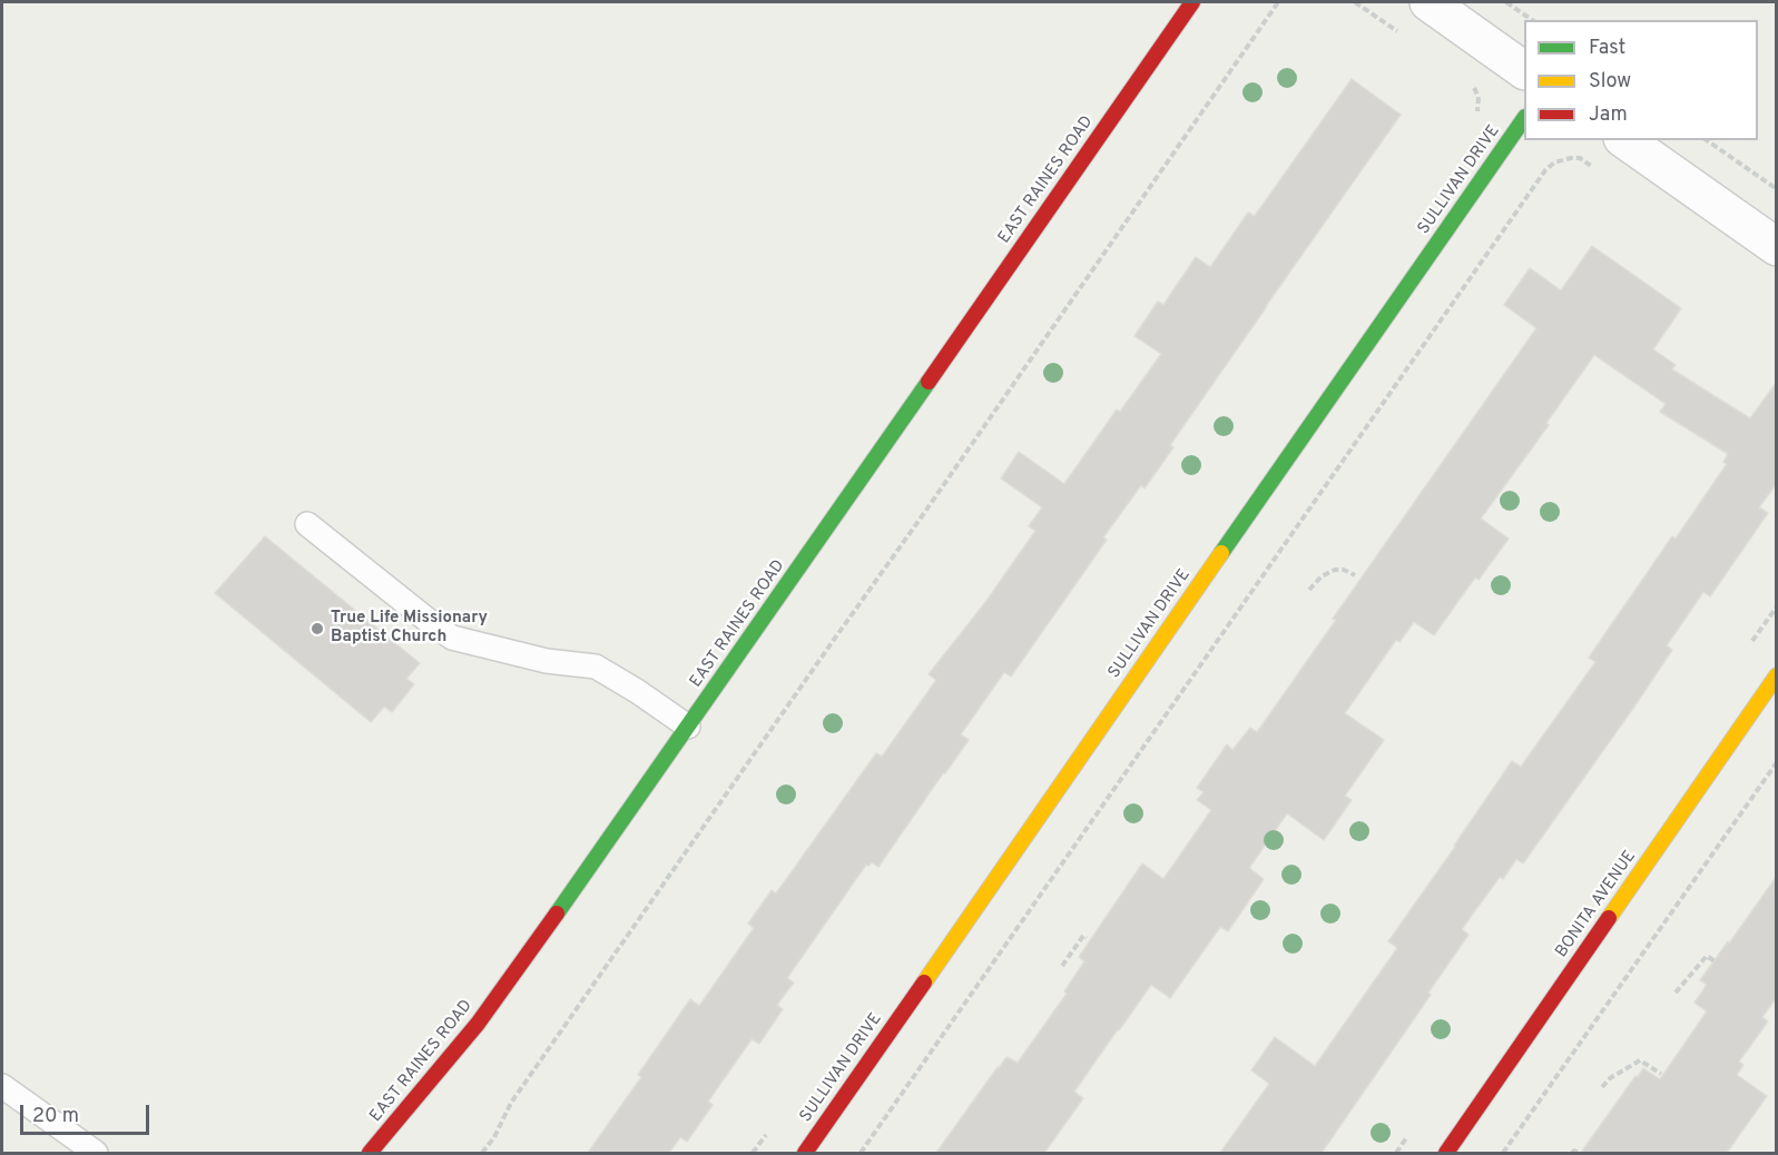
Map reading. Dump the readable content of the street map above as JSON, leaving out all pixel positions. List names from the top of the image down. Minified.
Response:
{"streets":{"street":["EAST RAINES ROAD","SULLIVAN DRIVE","BONITA AVENUE"]},"places":["True Life Missionary Baptist Church"],"legend":["Fast","Slow","Jam"],"scale_bar":"20 m"}
